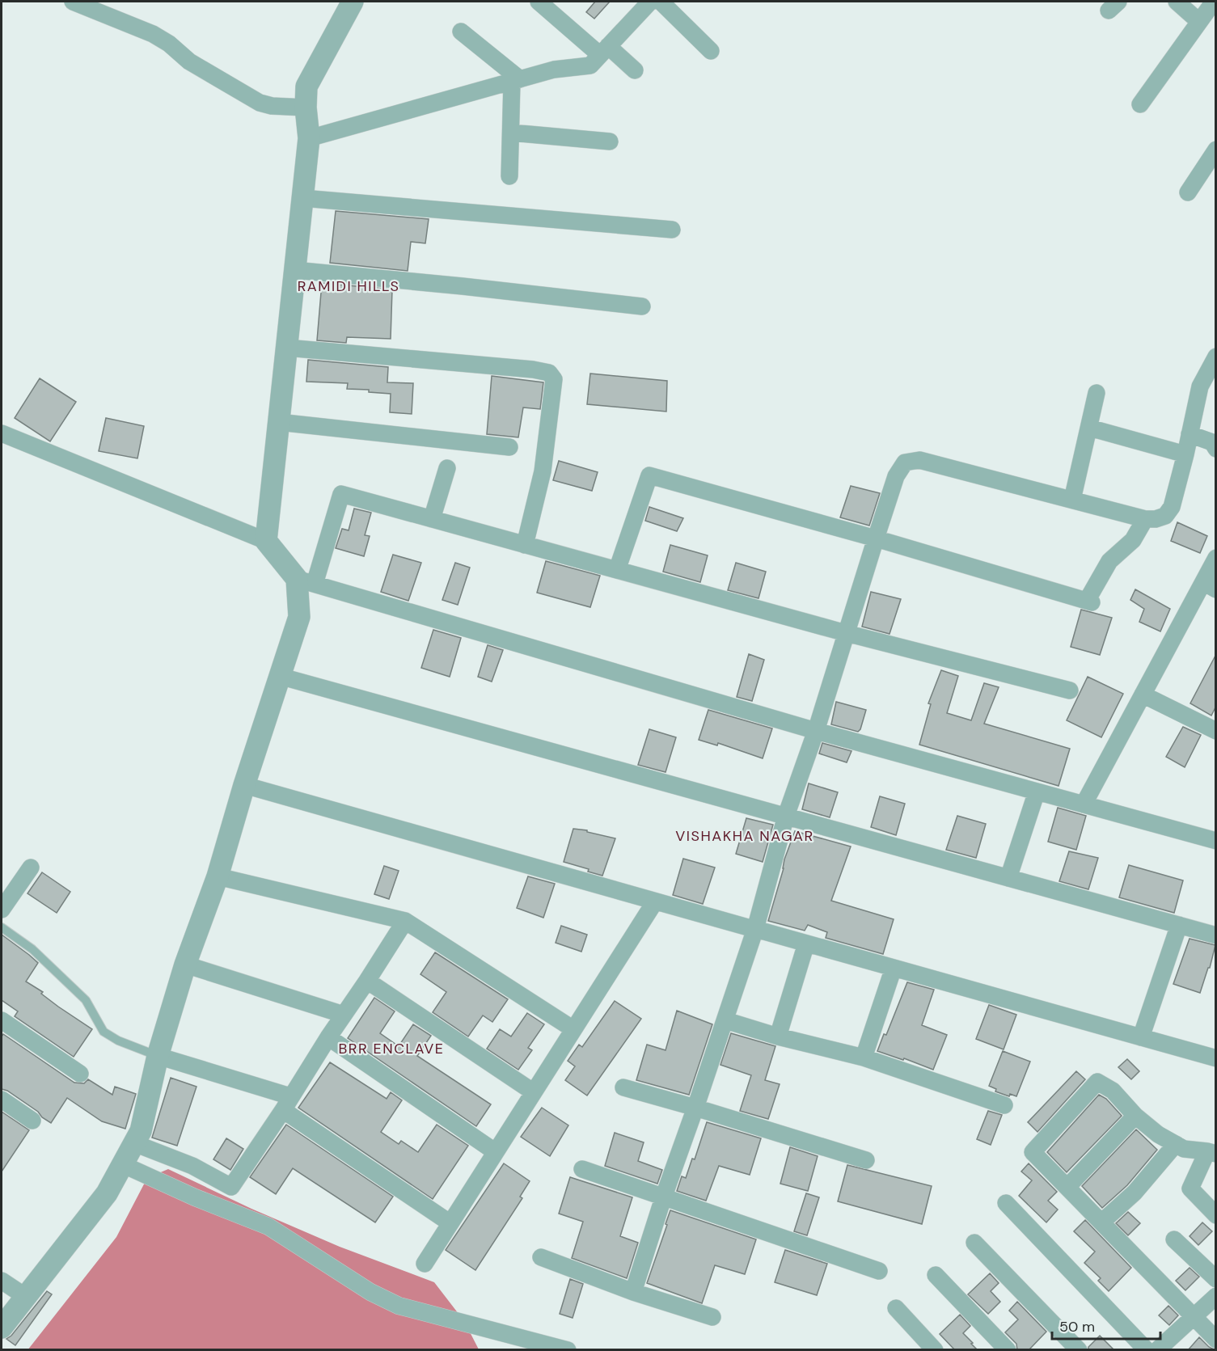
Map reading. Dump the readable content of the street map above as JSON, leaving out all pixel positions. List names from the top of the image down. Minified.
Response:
{"districts":["RAMIDI HILLS","VISHAKHA NAGAR","BRR ENCLAVE"],"scale_bar":"50 m"}
